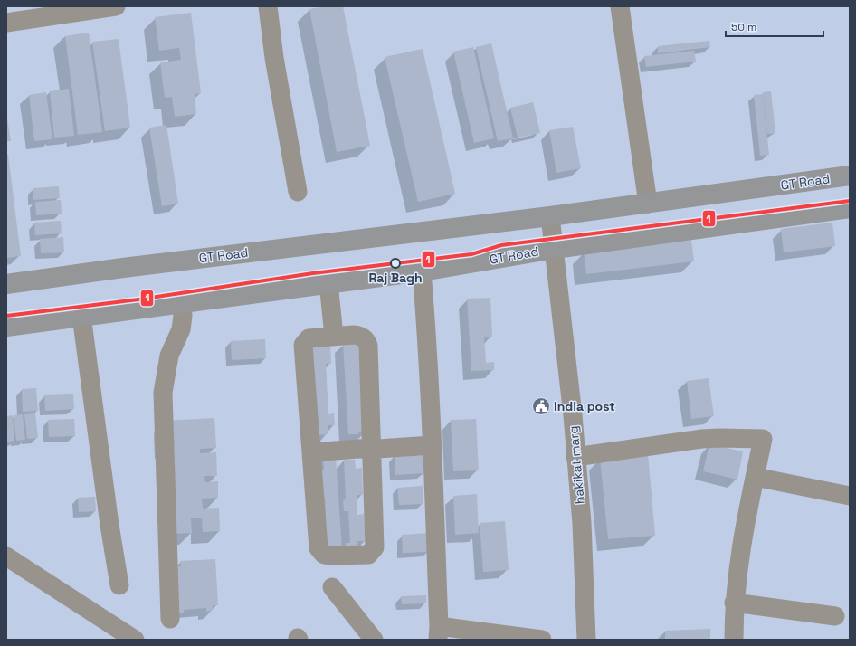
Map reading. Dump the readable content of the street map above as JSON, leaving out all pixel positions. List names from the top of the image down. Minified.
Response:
{"streets":{"highway":["GT Road"],"street":["hakikat marg"]},"crossings":[["GT Road","hakikat marg"]],"places":{"other":["Raj Bagh"],"public building":["india post"]},"lines":["transit line 1"],"scale_bar":"50 m"}
